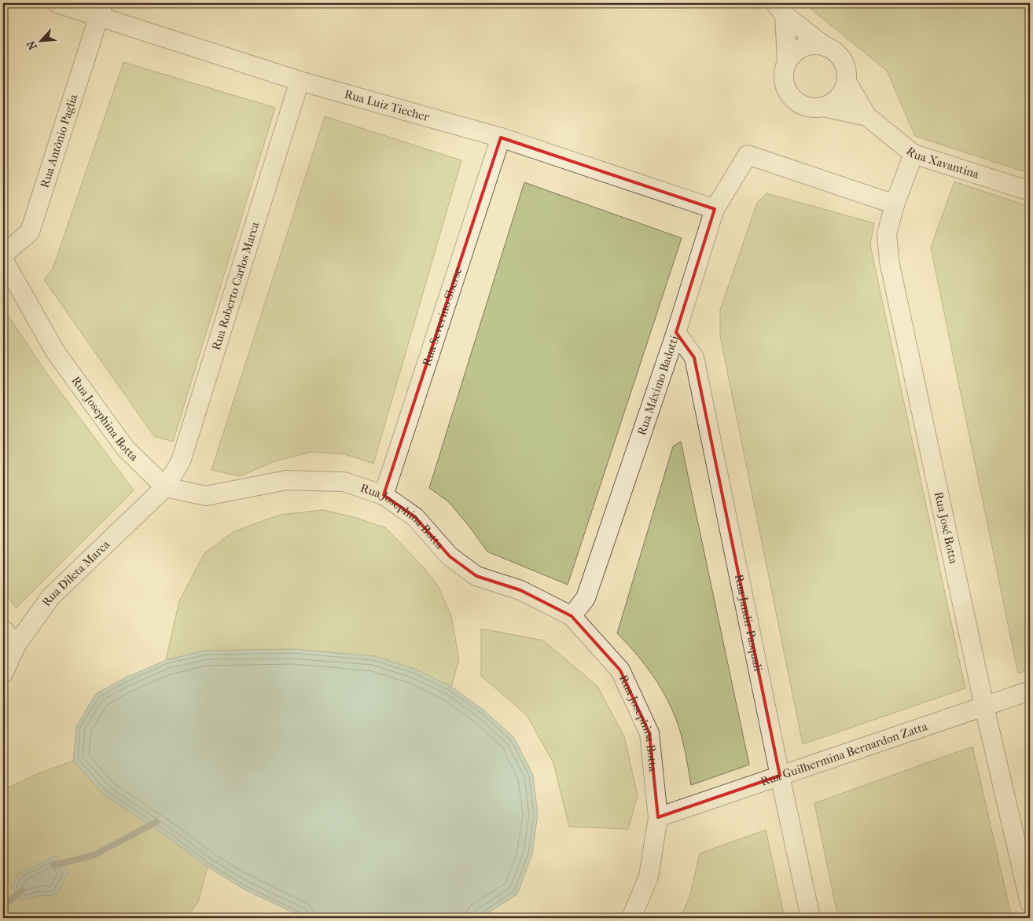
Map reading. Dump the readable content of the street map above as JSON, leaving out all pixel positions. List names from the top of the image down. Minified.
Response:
{"streets":{"street":["Rua Luiz Tiecher","Rua Antônio Paglia","Rua Xavantina","Rua Roberto Carlos Marca","Rua Severino Sberse","Rua Máximo Badotti","Rua Josephina Botta","Rua José Botta","Rua Dileta Marca","Rua Jandir Pasquali","Rua Guilhermina Bernardon Zatta"]},"crossings":[["Rua Luiz Tiecher","Rua Antônio Paglia"],["Rua Luiz Tiecher","Rua Roberto Carlos Marca"],["Rua Luiz Tiecher","Rua Severino Sberse"],["Rua Luiz Tiecher","Rua Máximo Badotti"],["Rua Xavantina","Rua José Botta"],["Rua Roberto Carlos Marca","Rua Josephina Botta"],["Rua Roberto Carlos Marca","Rua Dileta Marca"],["Rua Severino Sberse","Rua Josephina Botta"],["Rua Máximo Badotti","Rua Josephina Botta"],["Rua Máximo Badotti","Rua José Botta"],["Rua Máximo Badotti","Rua Jandir Pasquali"],["Rua Josephina Botta","Rua Dileta Marca"],["Rua Josephina Botta","Rua Guilhermina Bernardon Zatta"],["Rua José Botta","Rua Guilhermina Bernardon Zatta"],["Rua Jandir Pasquali","Rua Guilhermina Bernardon Zatta"]],"north":"bottom left"}
